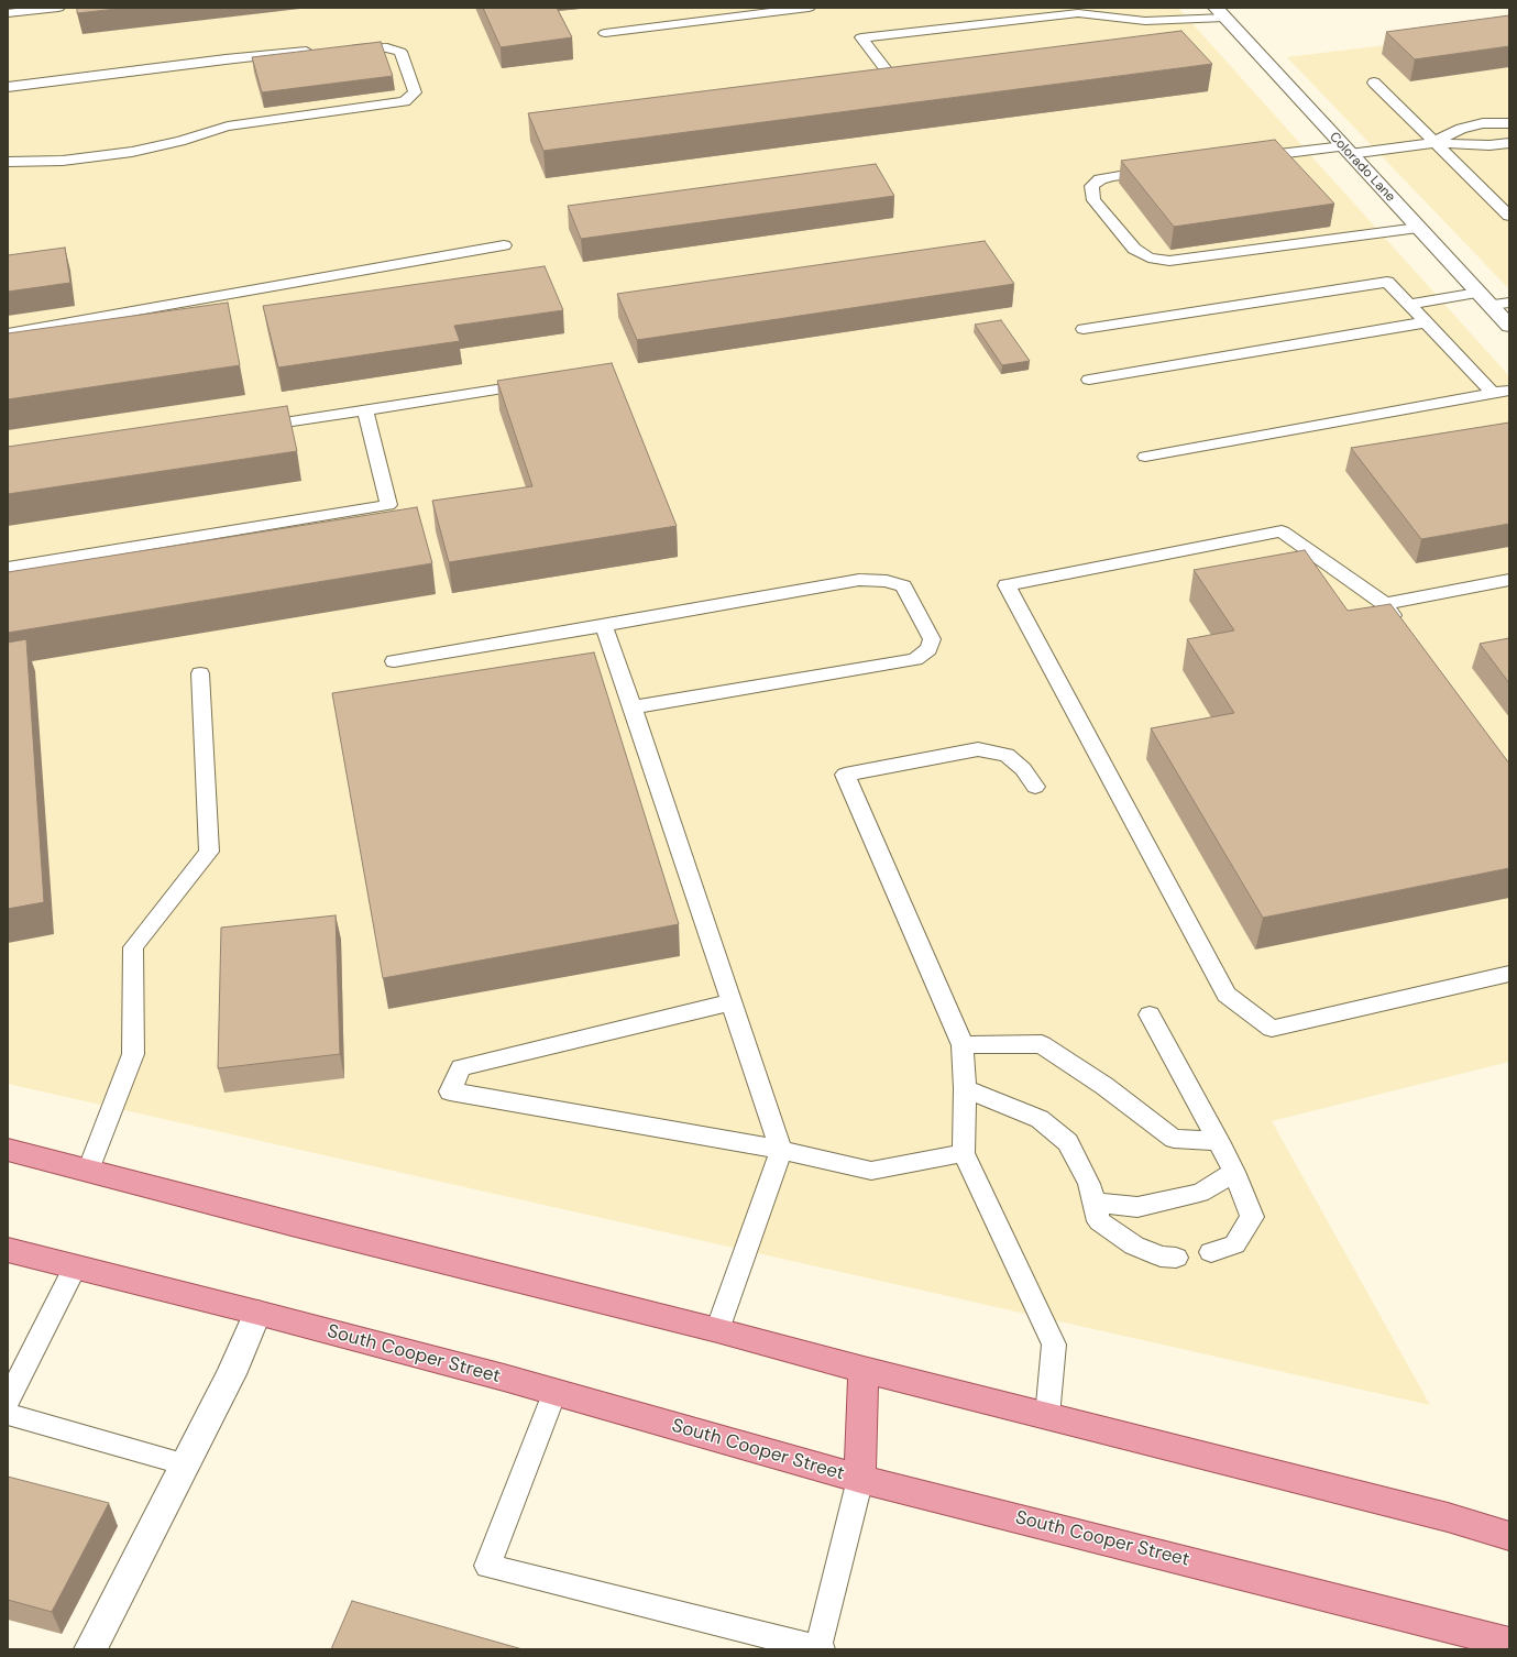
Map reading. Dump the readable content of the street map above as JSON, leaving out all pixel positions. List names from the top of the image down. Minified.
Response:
{"streets":{"main road":["South Cooper Street"],"street":["Colorado Lane"]}}
